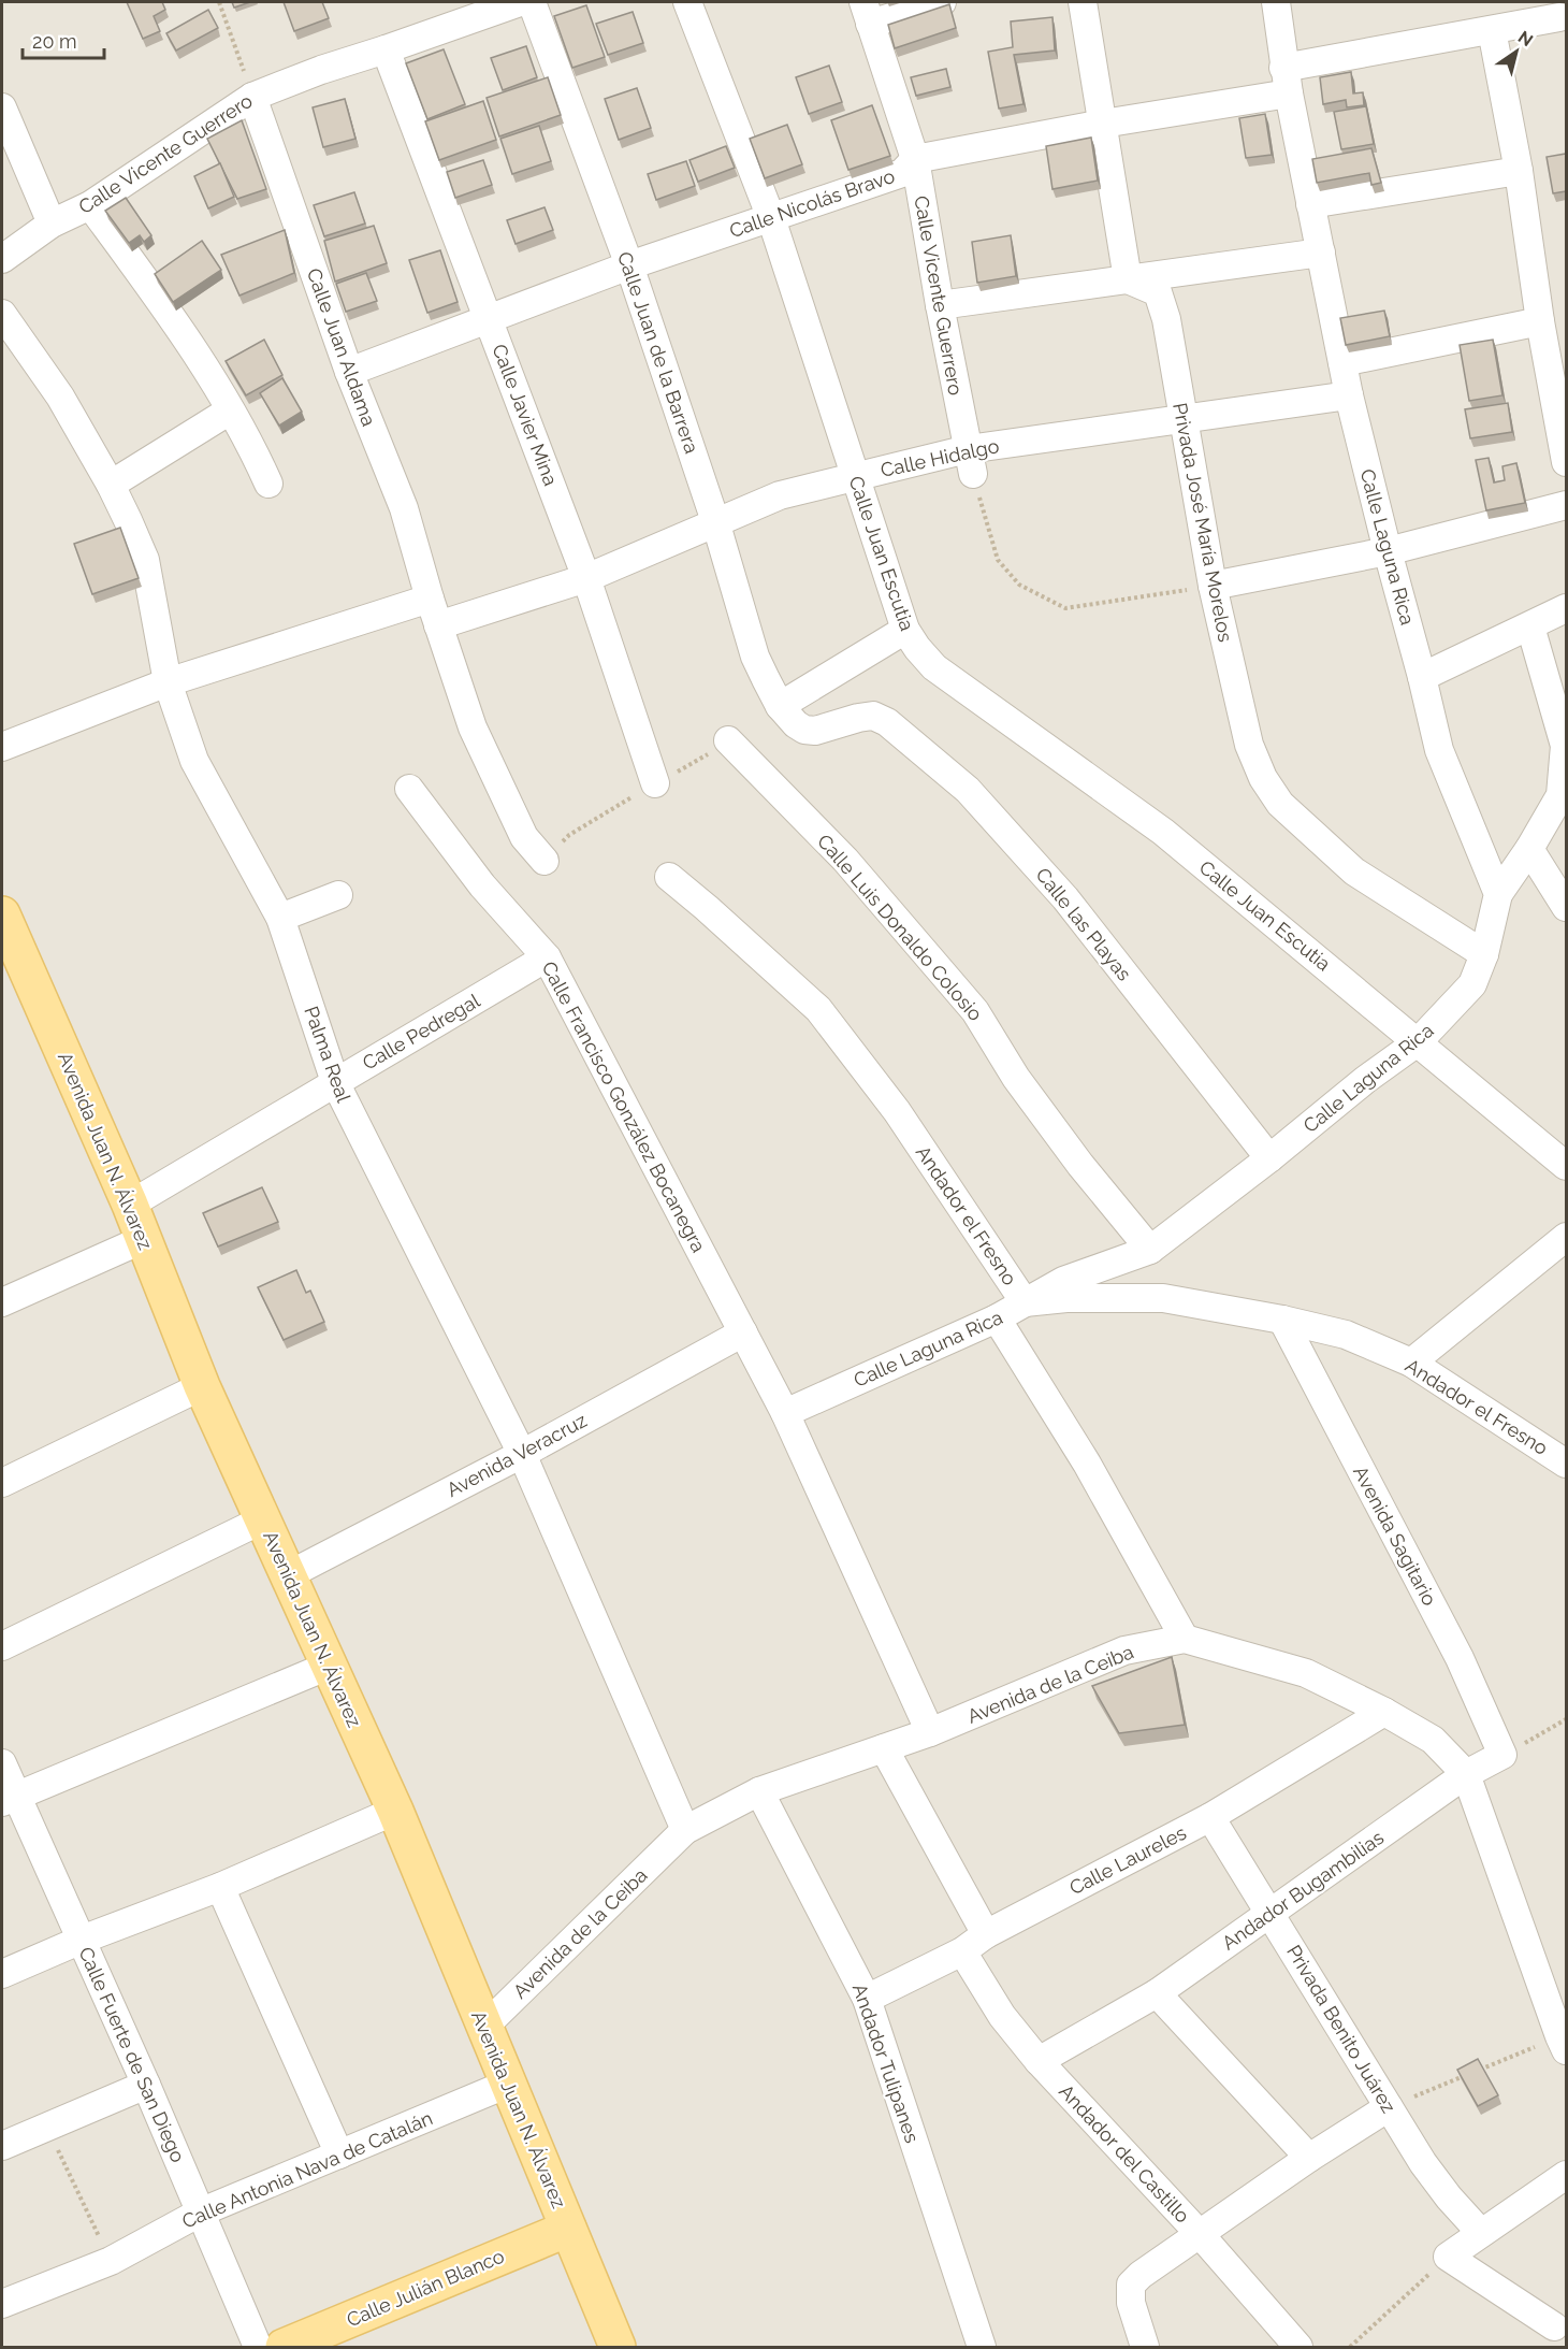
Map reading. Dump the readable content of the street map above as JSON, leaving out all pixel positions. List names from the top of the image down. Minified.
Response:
{"streets":{"main road":["Avenida Juan N. Álvarez","Calle Julián Blanco"],"street":["Calle Vicente Guerrero","Calle Nicolás Bravo","Calle Juan Aldama","Calle Juan de la Barrera","Calle Javier Mina","Calle Hidalgo","Privada José María Morelos","Calle Laguna Rica","Calle Juan Escutia","Calle las Playas","Calle Luis Donaldo Colosio","Calle Pedregal","Palma Real","Calle Francisco González Bocanegra","Andador el Fresno","Avenida Veracruz","Avenida Sagitario","Avenida de la Ceiba","Calle Laureles","Andador Bugambilias","Privada Benito Juárez","Calle Fuerte de San Diego","Andador Tulipanes","Andador del Castillo","Calle Antonia Nava de Catalán"]},"crossings":[["Calle Vicente Guerrero","Calle Nicolás Bravo"],["Calle Vicente Guerrero","Calle Juan Aldama"],["Calle Vicente Guerrero","Calle Javier Mina"],["Calle Vicente Guerrero","Calle Hidalgo"],["Calle Nicolás Bravo","Calle Juan Aldama"],["Calle Nicolás Bravo","Calle Juan de la Barrera"],["Calle Nicolás Bravo","Calle Javier Mina"],["Calle Nicolás Bravo","Calle Laguna Rica"],["Calle Nicolás Bravo","Calle Juan Escutia"],["Calle Juan de la Barrera","Calle Hidalgo"],["Calle Juan de la Barrera","Calle las Playas"],["Calle Javier Mina","Calle Hidalgo"],["Calle Hidalgo","Privada José María Morelos"],["Calle Hidalgo","Calle Laguna Rica"],["Calle Hidalgo","Calle Juan Escutia"],["Privada José María Morelos","Calle Laguna Rica"],["Calle Laguna Rica","Calle Juan Escutia"],["Calle Laguna Rica","Calle las Playas"],["Calle Laguna Rica","Calle Luis Donaldo Colosio"],["Calle Laguna Rica","Calle Francisco González Bocanegra"],["Calle Laguna Rica","Andador el Fresno"],["Calle Pedregal","Palma Real"],["Calle Pedregal","Calle Francisco González Bocanegra"],["Calle Pedregal","Avenida Juan N. Álvarez"],["Palma Real","Avenida Veracruz"],["Palma Real","Avenida de la Ceiba"],["Calle Francisco González Bocanegra","Avenida Veracruz"],["Calle Francisco González Bocanegra","Avenida de la Ceiba"],["Avenida Juan N. Álvarez","Avenida Veracruz"],["Avenida Juan N. Álvarez","Avenida de la Ceiba"],["Avenida Juan N. Álvarez","Calle Antonia Nava de Catalán"],["Avenida Juan N. Álvarez","Calle Julián Blanco"],["Andador el Fresno","Avenida Sagitario"],["Avenida Sagitario","Andador Bugambilias"],["Avenida de la Ceiba","Calle Laureles"],["Avenida de la Ceiba","Andador Bugambilias"],["Avenida de la Ceiba","Andador Tulipanes"],["Calle Laureles","Privada Benito Juárez"],["Calle Laureles","Andador Tulipanes"],["Calle Laureles","Andador del Castillo"],["Andador Bugambilias","Privada Benito Juárez"],["Andador Bugambilias","Andador del Castillo"],["Calle Fuerte de San Diego","Calle Antonia Nava de Catalán"]],"scale_bar":"20 m","north":"top right"}
